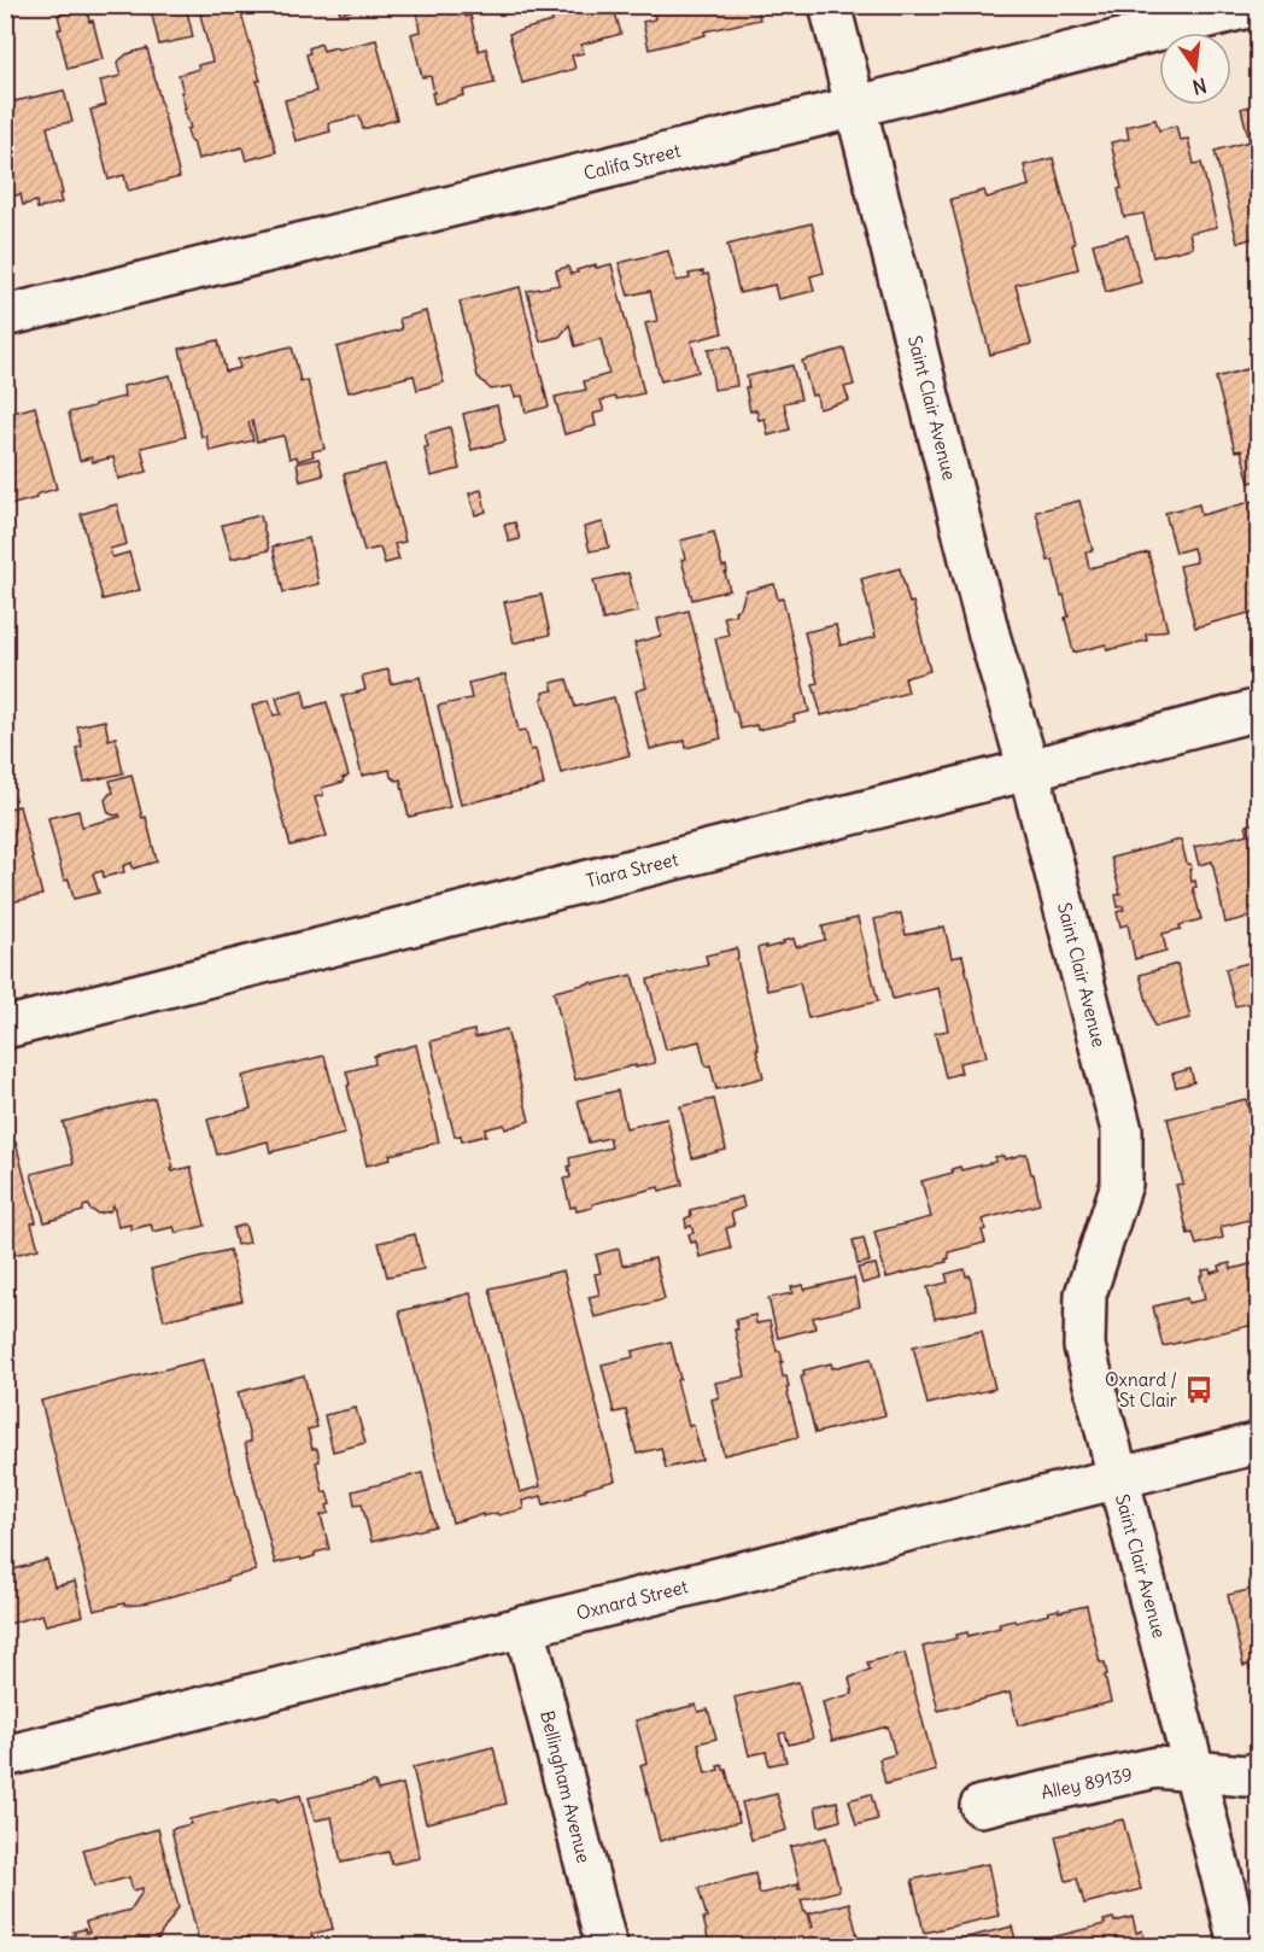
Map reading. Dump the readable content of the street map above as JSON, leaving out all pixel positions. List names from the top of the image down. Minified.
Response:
{"streets":{"street":["Califa Street","Saint Clair Avenue","Tiara Street","Oxnard Street","Alley 89139","Bellingham Avenue"]},"crossings":[["Califa Street","Saint Clair Avenue"],["Saint Clair Avenue","Tiara Street"],["Saint Clair Avenue","Oxnard Street"],["Saint Clair Avenue","Alley 89139"],["Oxnard Street","Bellingham Avenue"]],"places":{"bus stop":["Oxnard / St Clair"]},"north":"bottom"}
